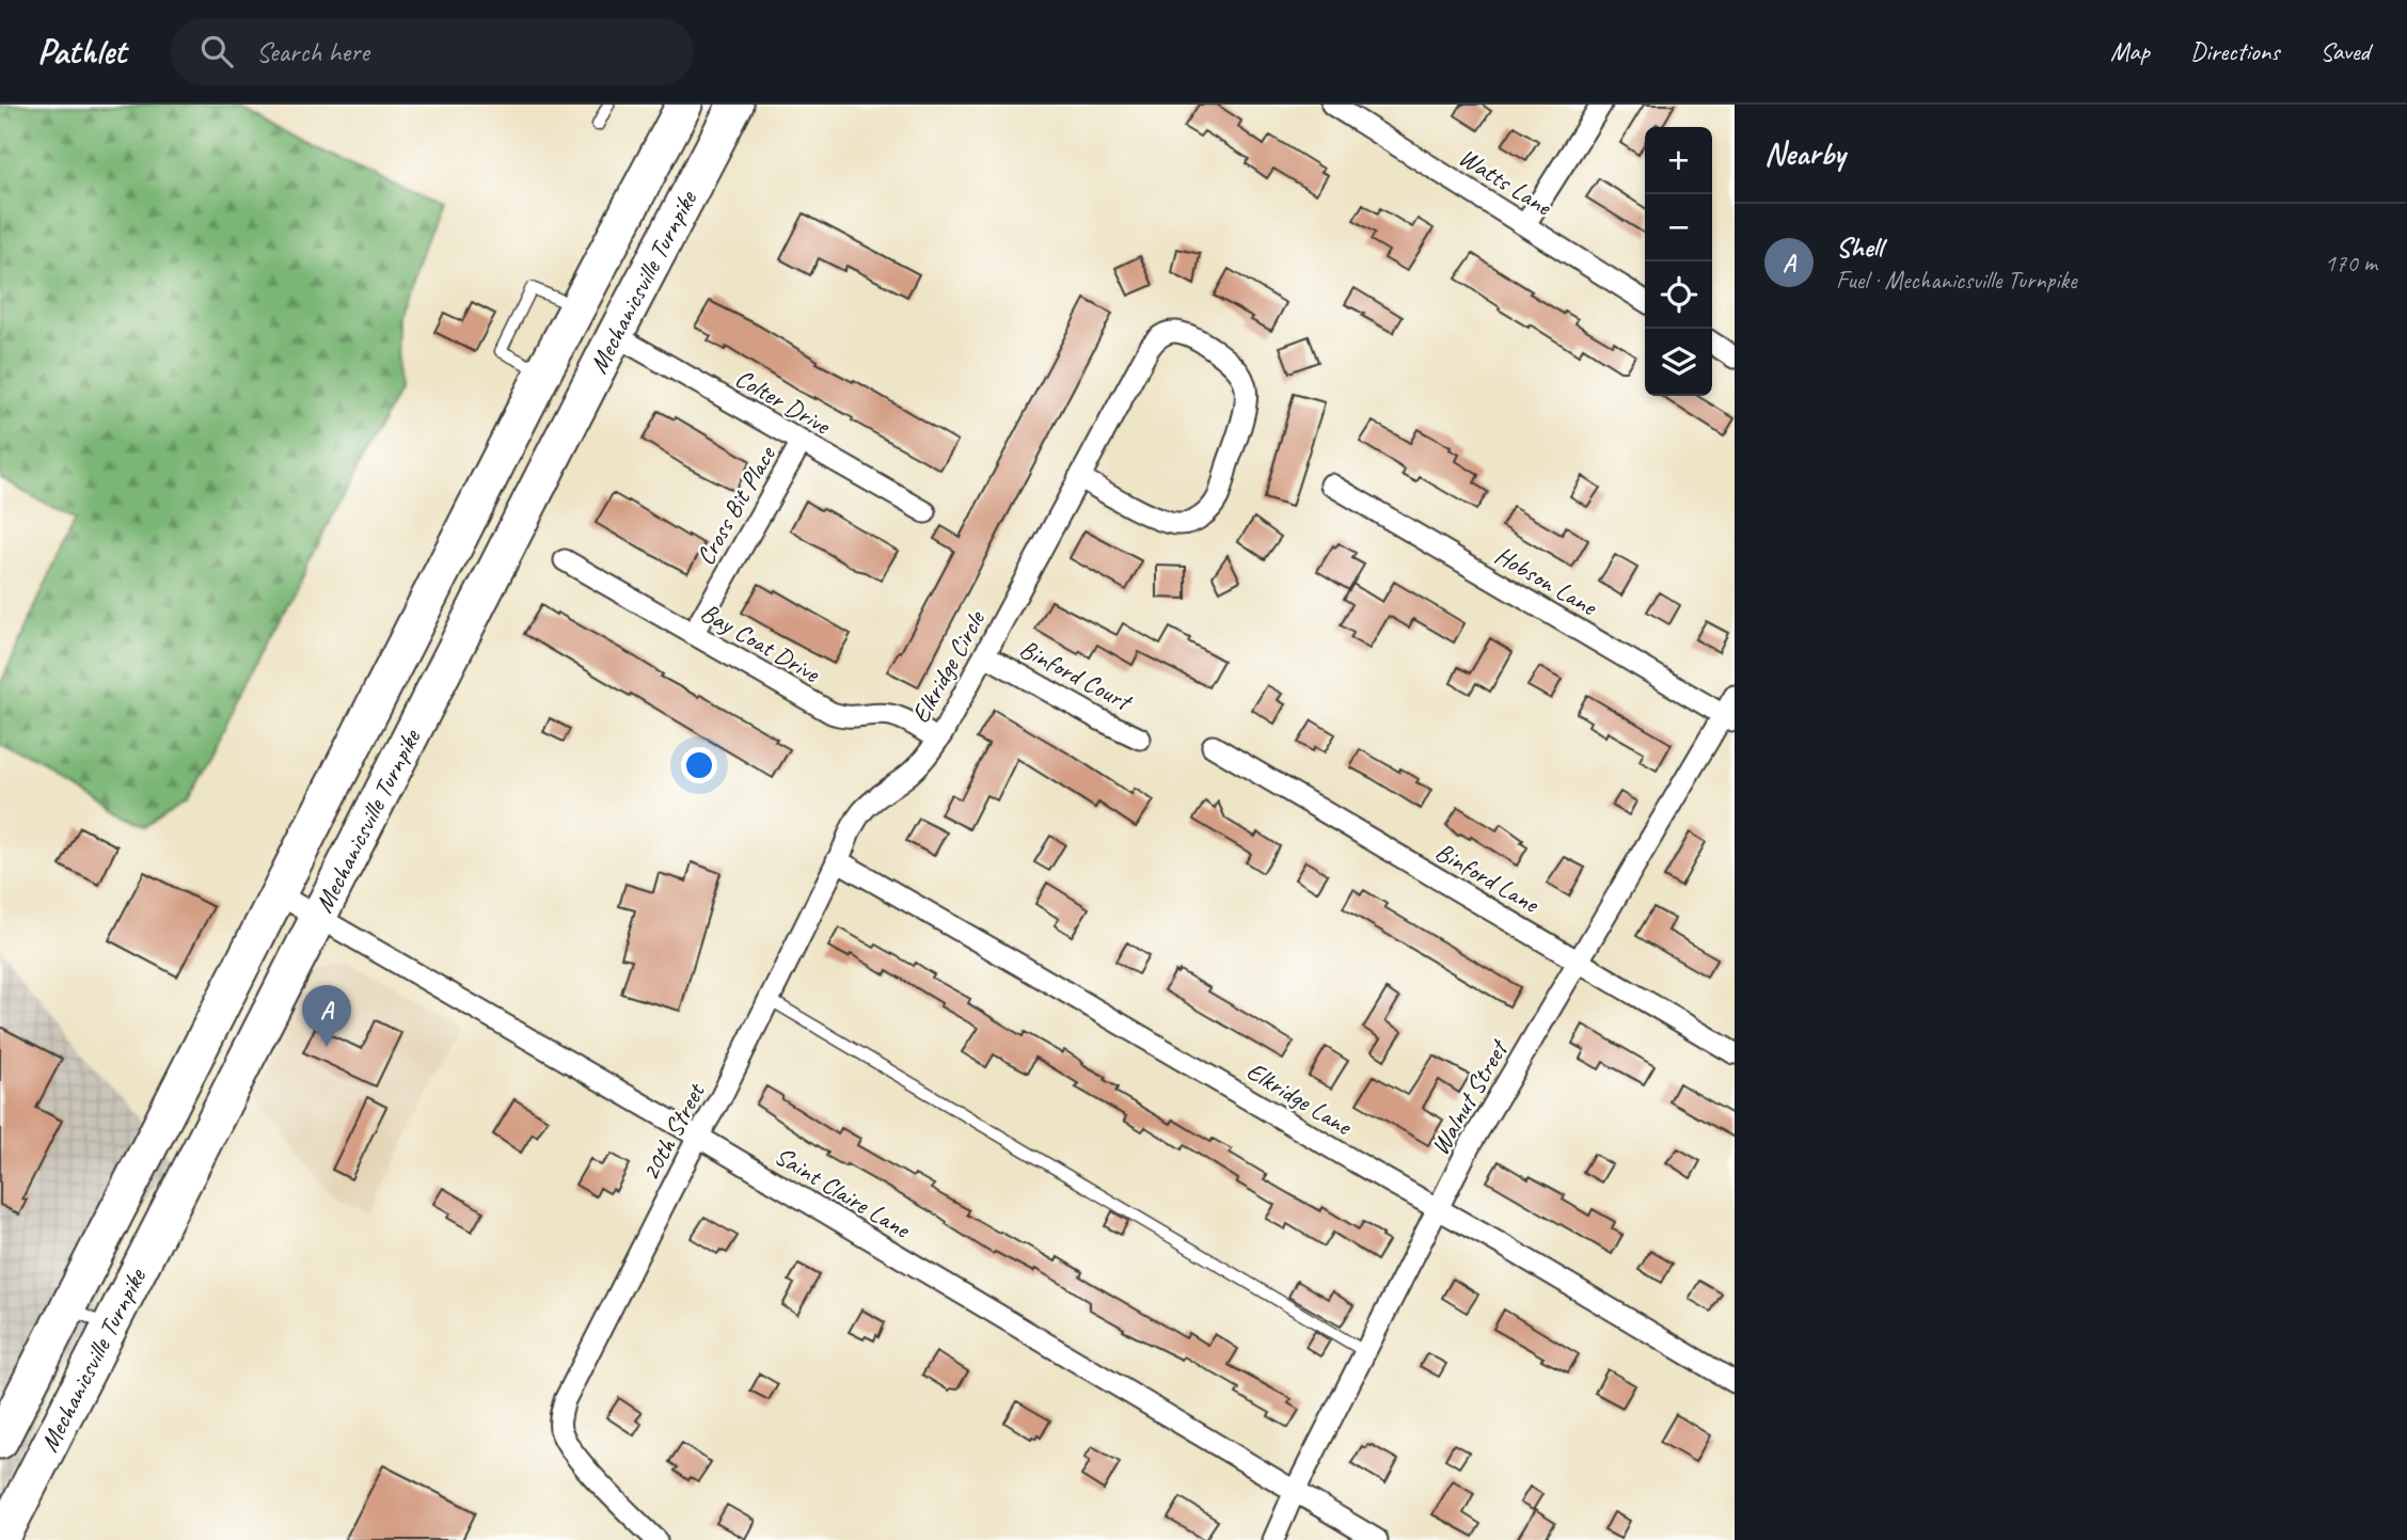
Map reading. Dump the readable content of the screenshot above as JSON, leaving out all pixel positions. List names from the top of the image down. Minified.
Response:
{"streets":{"highway":["Mechanicsville Turnpike"],"street":["Watts Lane","Colter Drive","Cross Bit Place","Hobson Lane","Bay Coat Drive","Elkridge Circle","Binford Court","Binford Lane","Elkridge Lane","Walnut Street","20th Street","Saint Claire Lane"]},"crossings":[["Mechanicsville Turnpike","Colter Drive"],["Mechanicsville Turnpike","Saint Claire Lane"],["Colter Drive","Cross Bit Place"],["Cross Bit Place","Bay Coat Drive"],["Hobson Lane","Walnut Street"],["Bay Coat Drive","Elkridge Circle"],["Elkridge Circle","Binford Court"],["Elkridge Circle","Elkridge Lane"],["Elkridge Circle","20th Street"],["Binford Lane","Walnut Street"],["Elkridge Lane","Walnut Street"],["Elkridge Lane","20th Street"],["Walnut Street","Saint Claire Lane"],["20th Street","Saint Claire Lane"]],"page":{"header":"Pathlet","search":"Search here","nav":["Map","Directions","Saved"],"heading":"Nearby","map_buttons":["+","−"],"list":[{"mark":"A","name":"Shell","note":"Fuel · Mechanicsville Turnpike","value":"170 m"}],"pins":"A"}}
